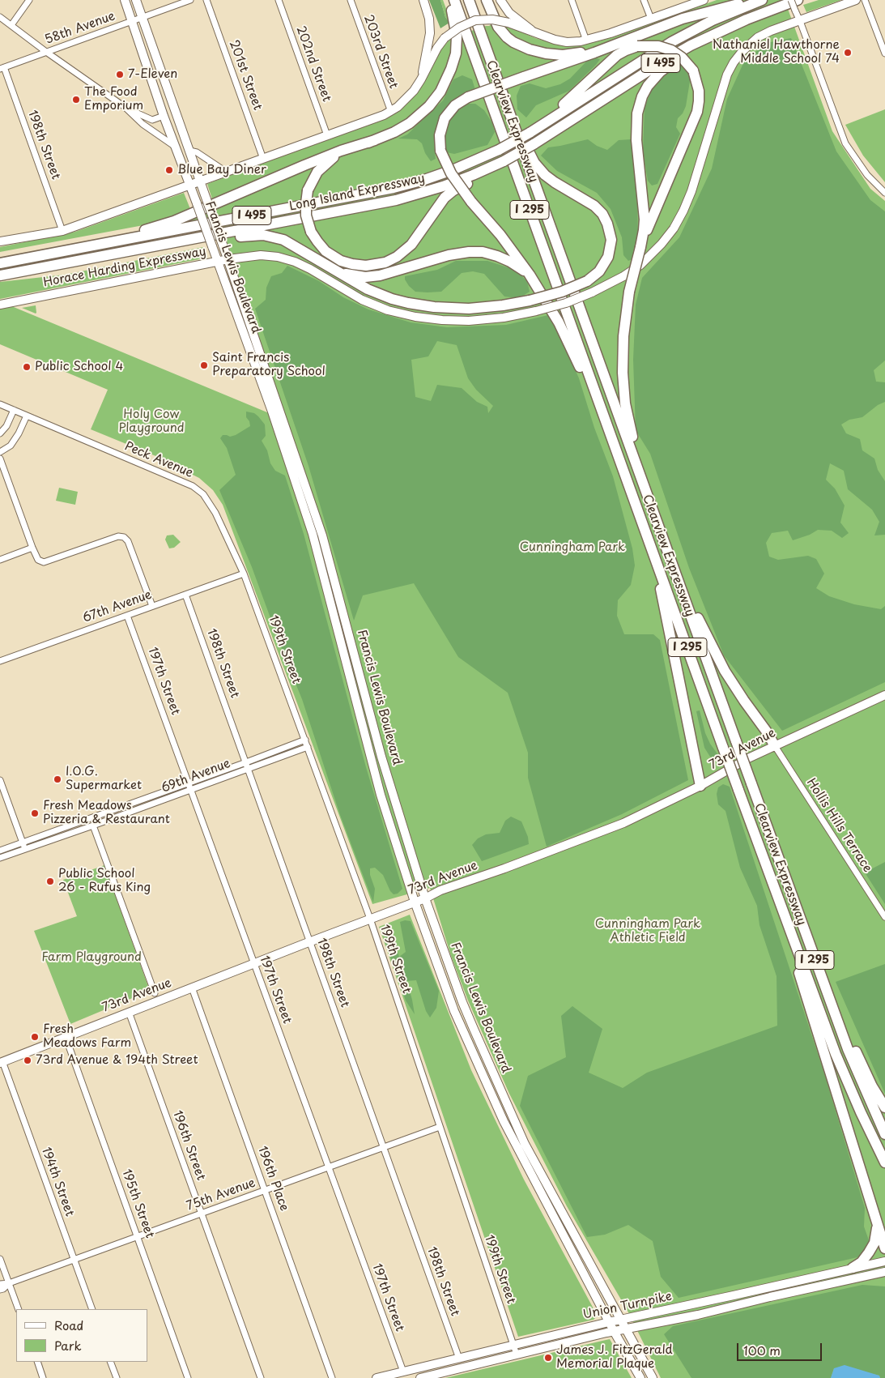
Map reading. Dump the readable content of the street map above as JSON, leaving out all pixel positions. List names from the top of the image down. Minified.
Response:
{"streets":{"highway":["I 495","Clearview Expressway","Long Island Expressway","I 295"],"main road":["Horace Harding Expressway","Francis Lewis Boulevard","73rd Avenue","Union Turnpike"],"street":["58th Avenue","203rd Street","202nd Street","201st Street","198th Street","Peck Avenue","67th Avenue","199th Street","197th Street","69th Avenue","Hollis Hills Terrace","196th Street","196th Place","194th Street","75th Avenue","195th Street"]},"crossings":[["58th Avenue","198th Street"],["58th Avenue","Francis Lewis Boulevard"],["198th Street","67th Avenue"],["198th Street","73rd Avenue"],["198th Street","69th Avenue"],["198th Street","75th Avenue"],["198th Street","Union Turnpike"],["Horace Harding Expressway","Francis Lewis Boulevard"],["Francis Lewis Boulevard","73rd Avenue"],["Francis Lewis Boulevard","Union Turnpike"],["Peck Avenue","67th Avenue"],["Peck Avenue","199th Street"],["67th Avenue","199th Street"],["67th Avenue","197th Street"],["199th Street","73rd Avenue"],["199th Street","69th Avenue"],["199th Street","75th Avenue"],["199th Street","Union Turnpike"],["197th Street","73rd Avenue"],["197th Street","69th Avenue"],["197th Street","75th Avenue"],["197th Street","Union Turnpike"],["73rd Avenue","Hollis Hills Terrace"],["73rd Avenue","196th Street"],["73rd Avenue","196th Place"],["73rd Avenue","194th Street"],["73rd Avenue","195th Street"],["196th Street","75th Avenue"],["196th Place","75th Avenue"],["194th Street","75th Avenue"],["75th Avenue","195th Street"]],"parks":["Holy Cow Playground","Cunningham Park","Cunningham Park Athletic Field","Farm Playground"],"places":["Nathaniel Hawthorne Middle School 74","7-Eleven","The Food Emporium","Blue Bay Diner","Saint Francis Preparatory School","Public School 4","I.O.G. Supermarket","Fresh Meadows Pizzeria & Restaurant","Public School 26 - Rufus King","Fresh Meadows Farm","73rd Avenue & 194th Street","James J. FitzGerald Memorial Plaque"],"legend":["Road","Park"],"scale_bar":"100 m"}
